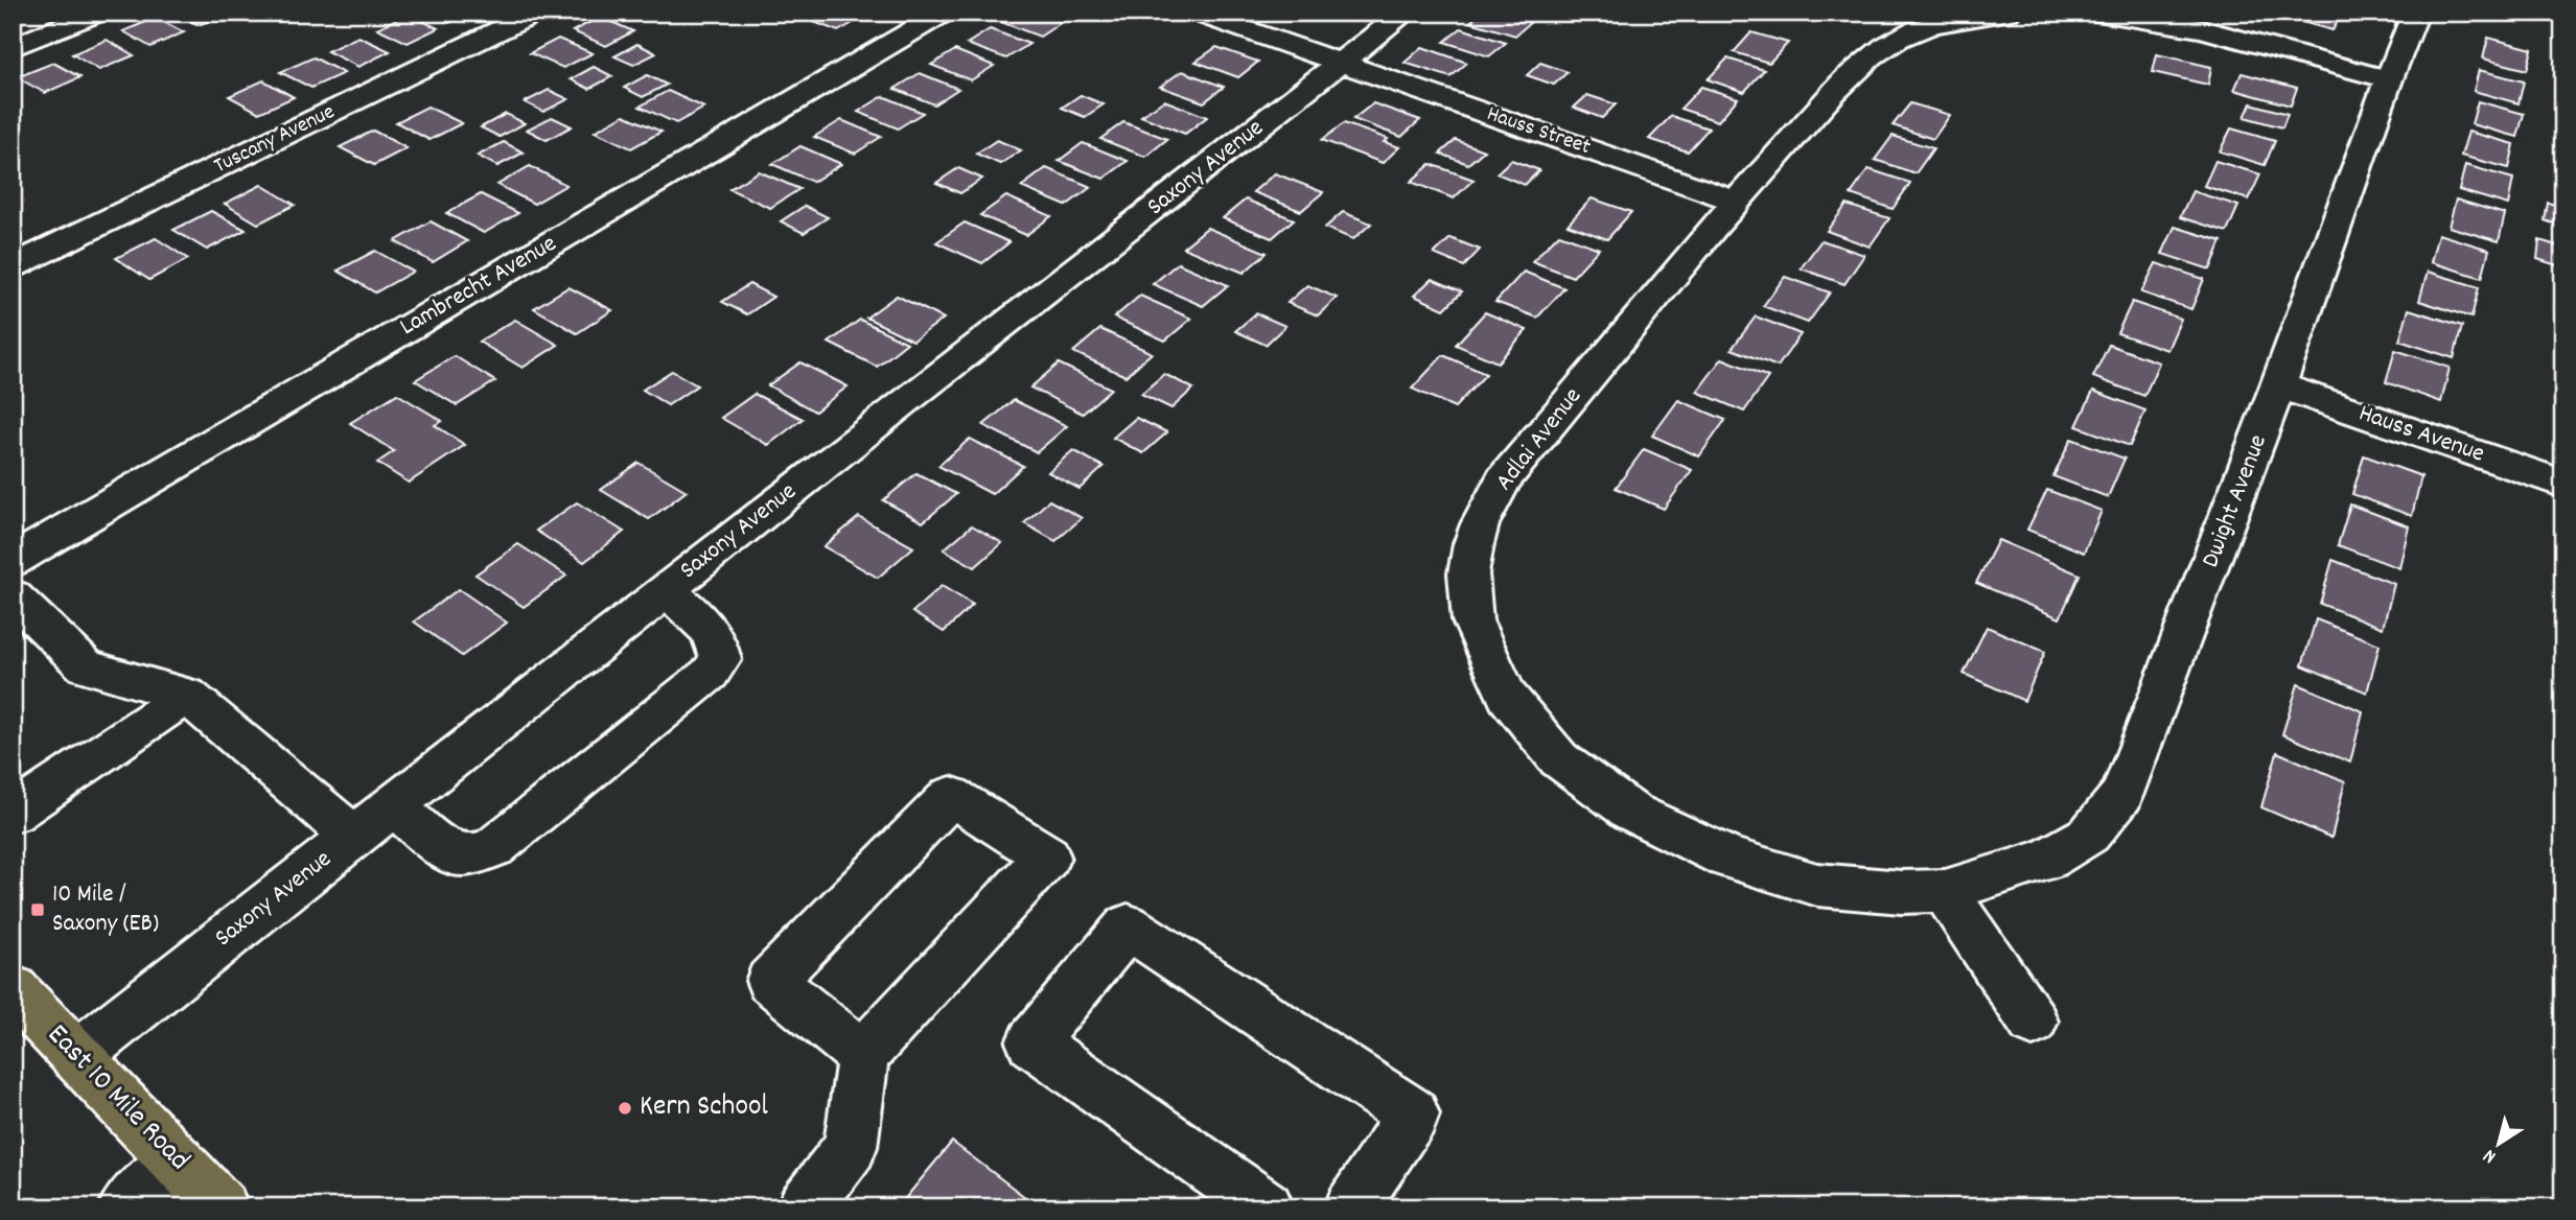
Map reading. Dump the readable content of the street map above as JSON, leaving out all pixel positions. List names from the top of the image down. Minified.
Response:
{"streets":{"main road":["East 10 Mile Road"],"street":["Hauss Street","Tuscany Avenue","Saxony Avenue","Lambrecht Avenue","Hauss Avenue","Adlai Avenue","Dwight Avenue"]},"crossings":[["Hauss Street","Saxony Avenue"],["Hauss Street","Adlai Avenue"],["Saxony Avenue","East 10 Mile Road"],["Hauss Avenue","Dwight Avenue"],["Adlai Avenue","Dwight Avenue"]],"places":{"transit":["10 Mile / Saxony (EB)"],"other":["Kern School"]},"north":"bottom left"}
